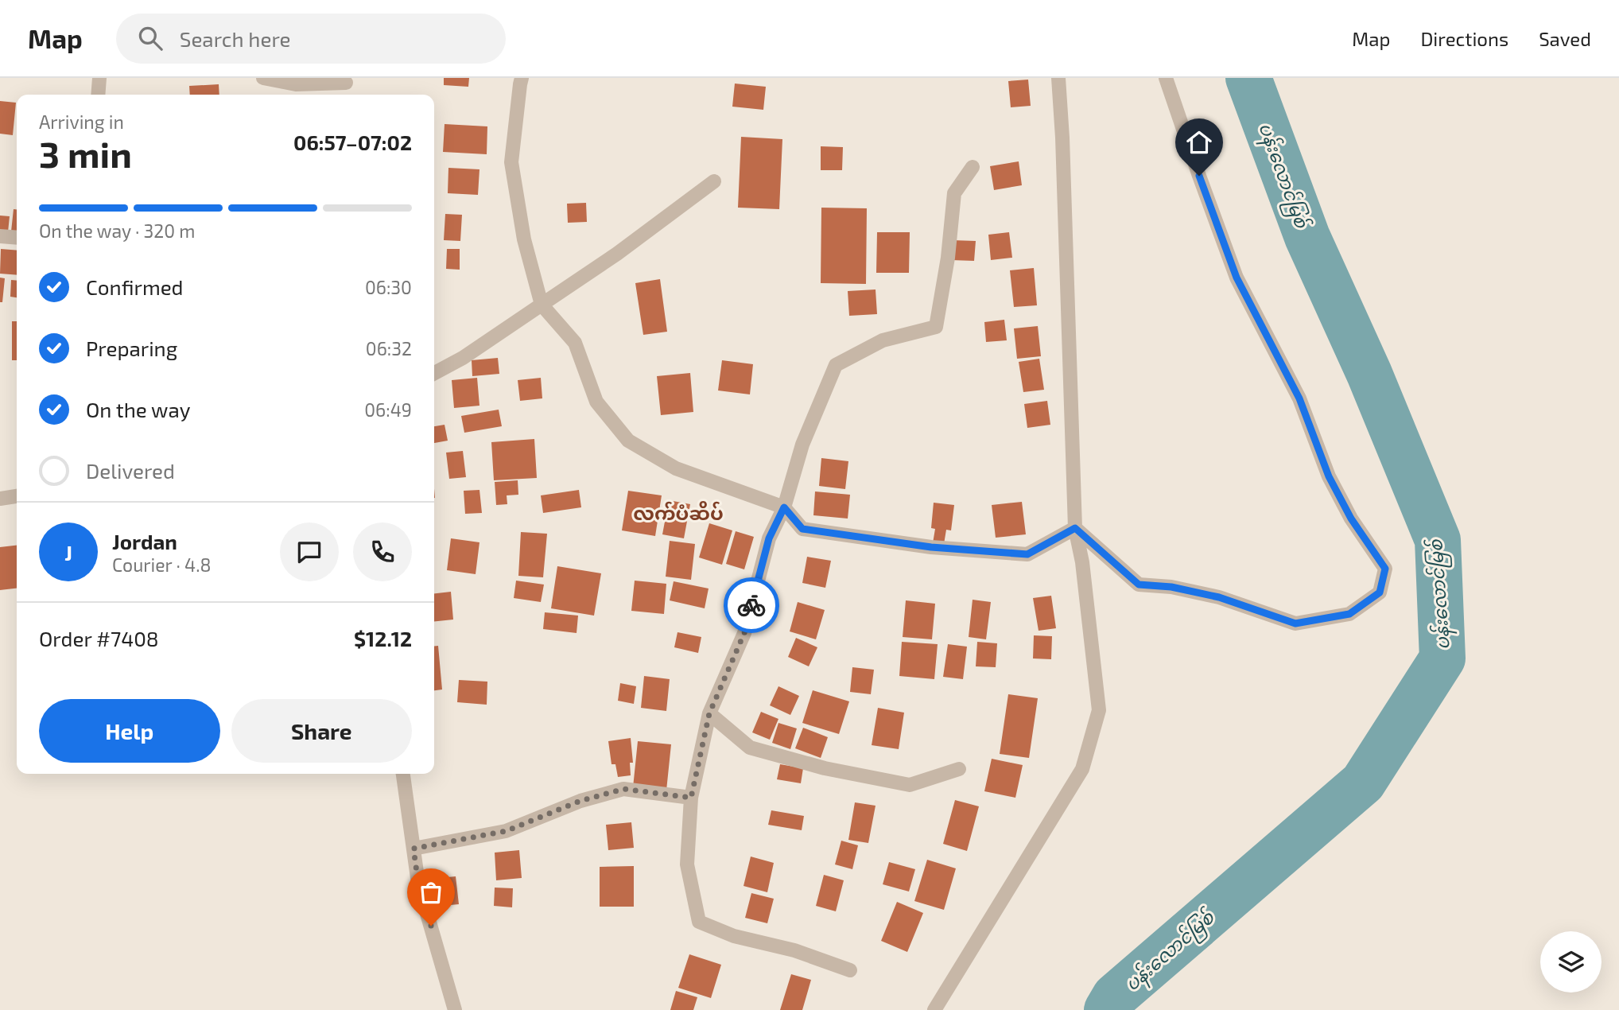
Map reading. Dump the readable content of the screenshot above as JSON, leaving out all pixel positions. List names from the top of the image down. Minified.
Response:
{"districts":["လက်ပံဆိပ်"],"water":["ပန်းလောင်မြစ်"],"page":{"header":"Map","search":"Search here","nav":["Map","Directions","Saved"],"heading":["3 min","Arriving in","06:57–07:02"],"panel":["Jordan","Courier · 4.8","Order #7408","$12.12"],"bar":"On the way · 320 m","list":[["Confirmed","06:30"],["Preparing","06:32"],["On the way","06:49"],"Delivered"],"round":"J","buttons":["Help","Share"]}}
